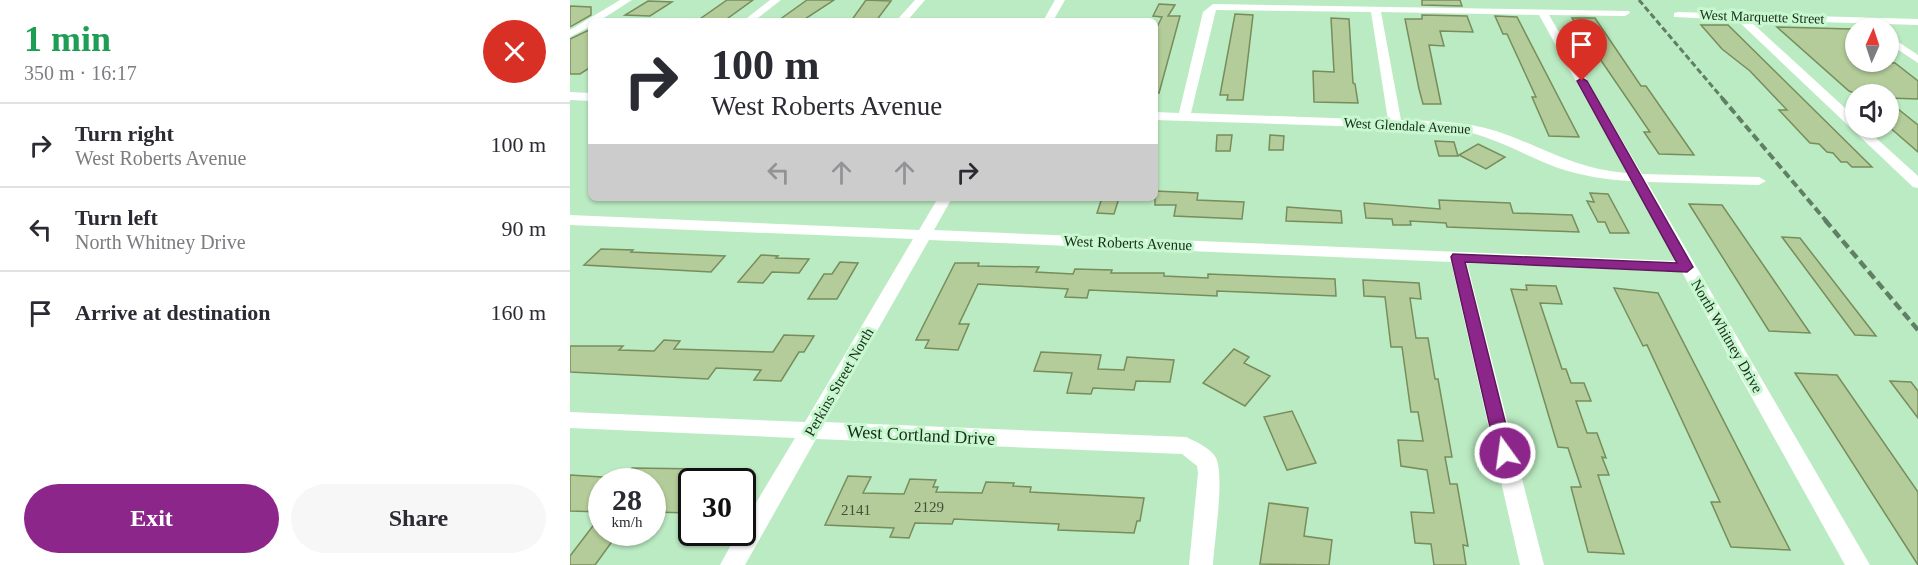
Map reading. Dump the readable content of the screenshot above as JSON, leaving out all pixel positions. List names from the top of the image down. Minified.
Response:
{"streets":{"street":["West Marquette Street","West Glendale Avenue","West Roberts Avenue","North Whitney Drive","Perkins Street North","West Cortland Drive"]},"crossings":[["West Glendale Avenue","North Whitney Drive"],["West Roberts Avenue","North Whitney Drive"],["West Roberts Avenue","Perkins Street North"],["Perkins Street North","West Cortland Drive"]],"house_numbers":["2129","2141"],"north":"top","page":{"heading":["1 min","350 m · 16:17"],"turn":["100 m","West Roberts Avenue"],"list":[{"name":"Turn right","note":"West Roberts Avenue","value":"100 m"},{"name":"Turn left","note":"North Whitney Drive","value":"90 m"},{"name":"Arrive at destination","value":"160 m"}],"speed":"28 km/h","limit":"30","buttons":["Exit","Share"]}}
